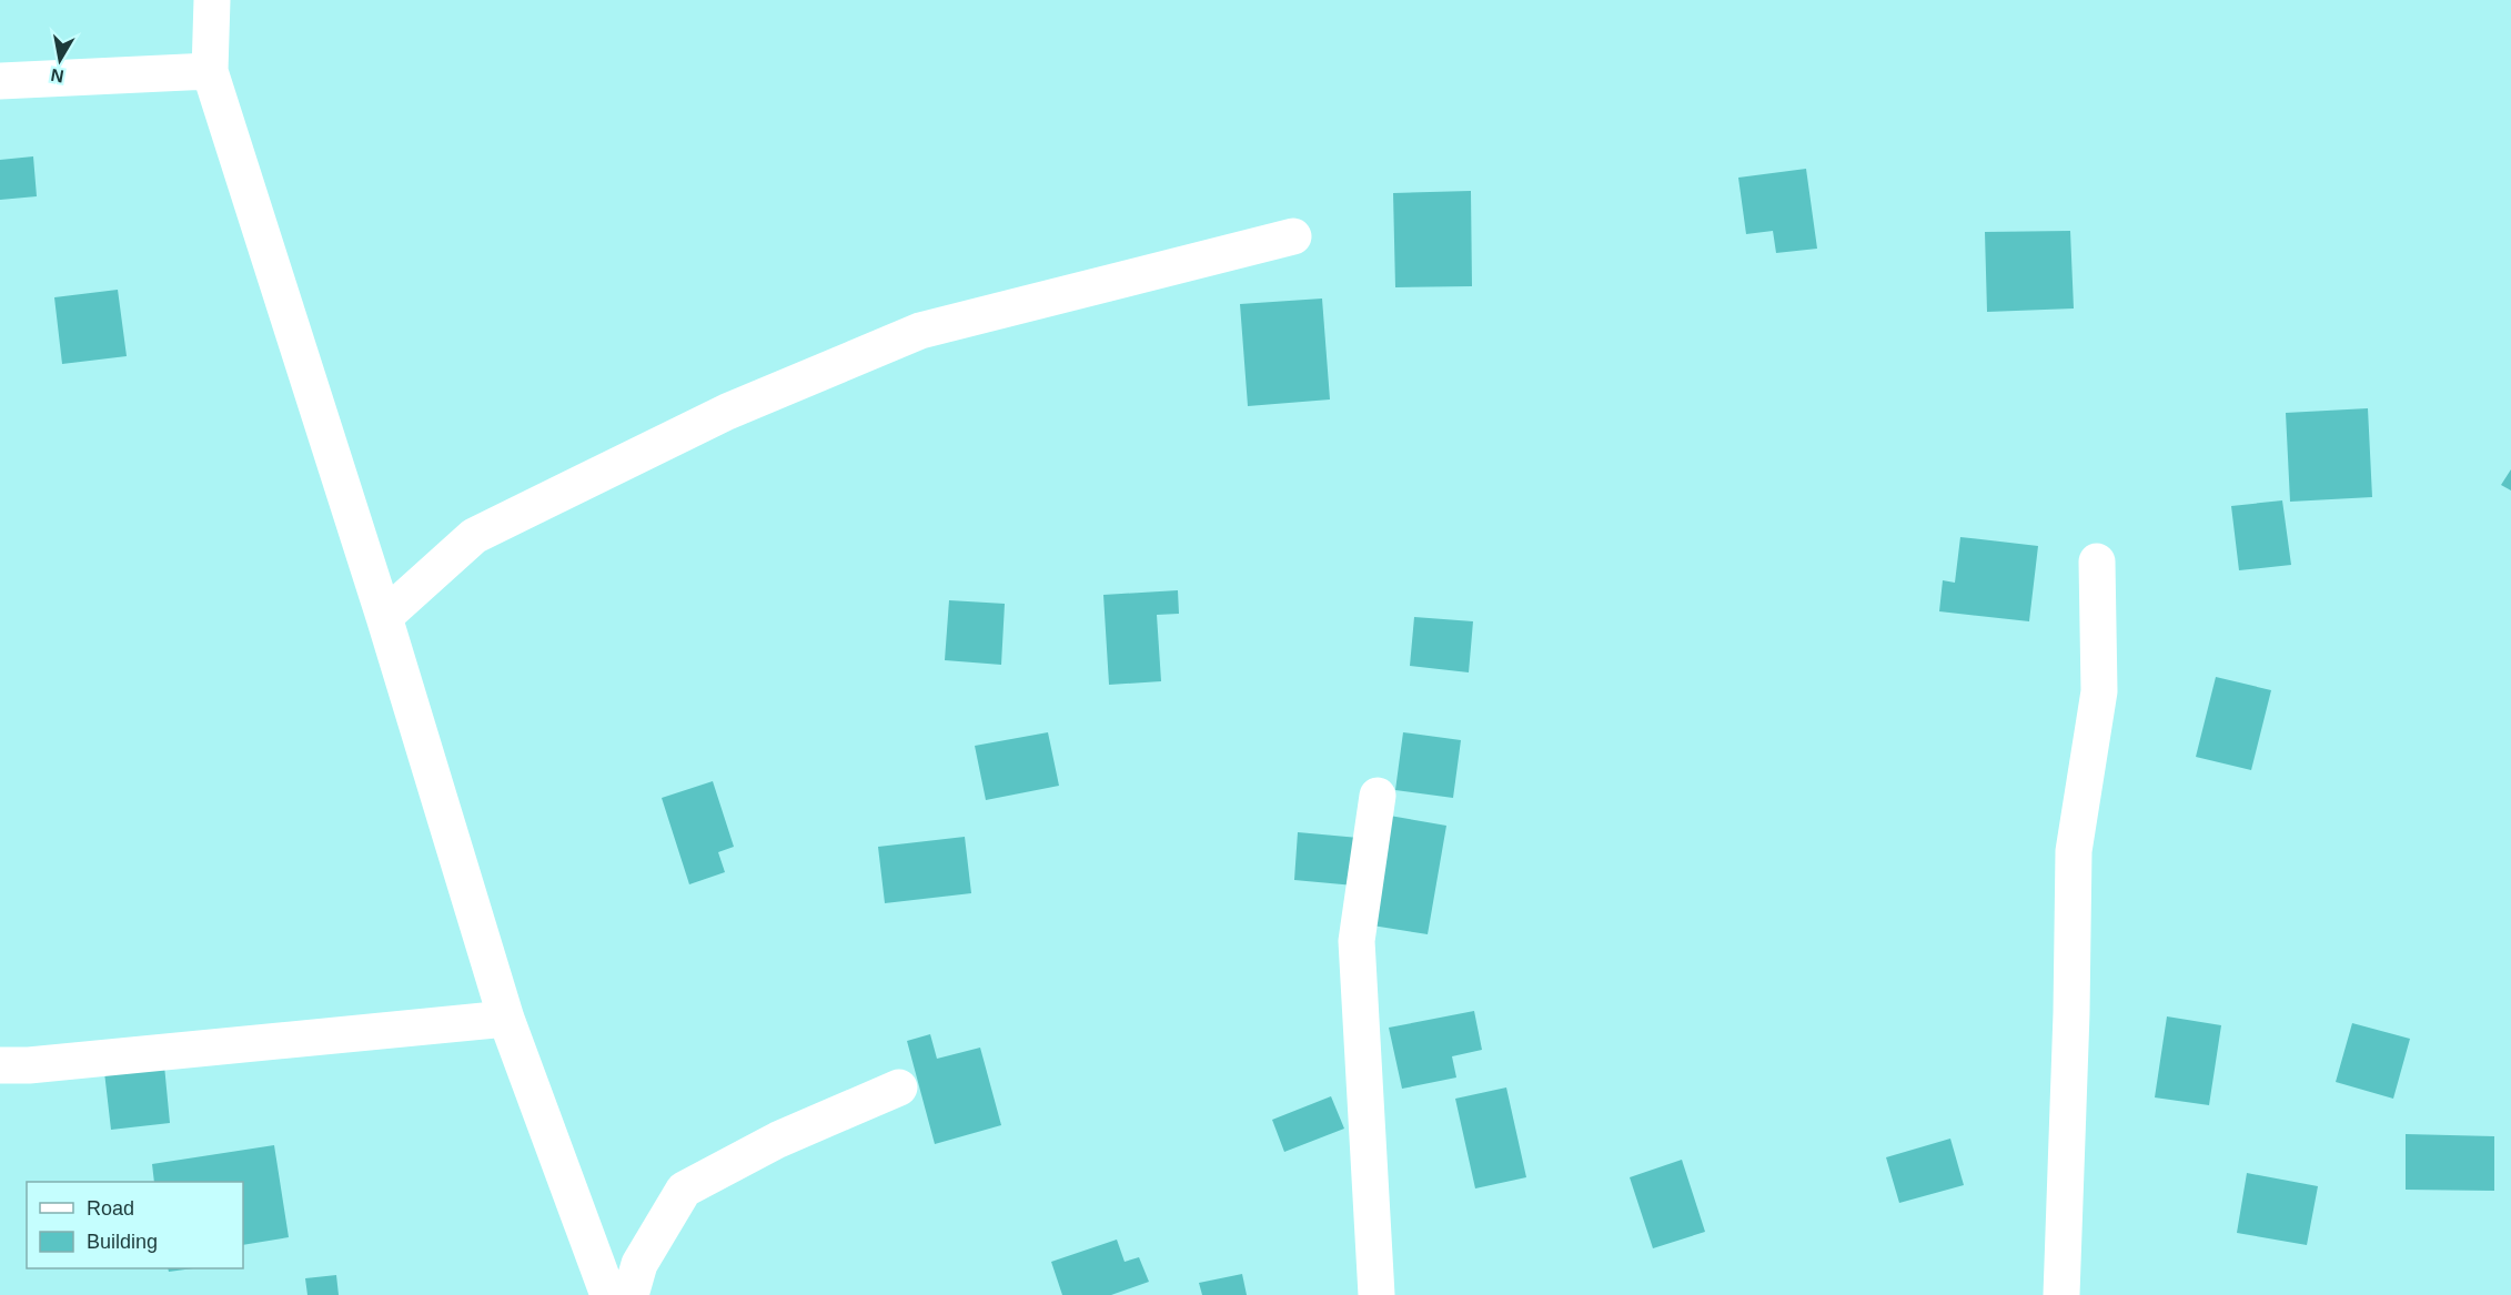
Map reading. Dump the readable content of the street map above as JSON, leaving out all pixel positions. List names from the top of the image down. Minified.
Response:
{"legend":["Road","Building"],"north":"bottom"}
